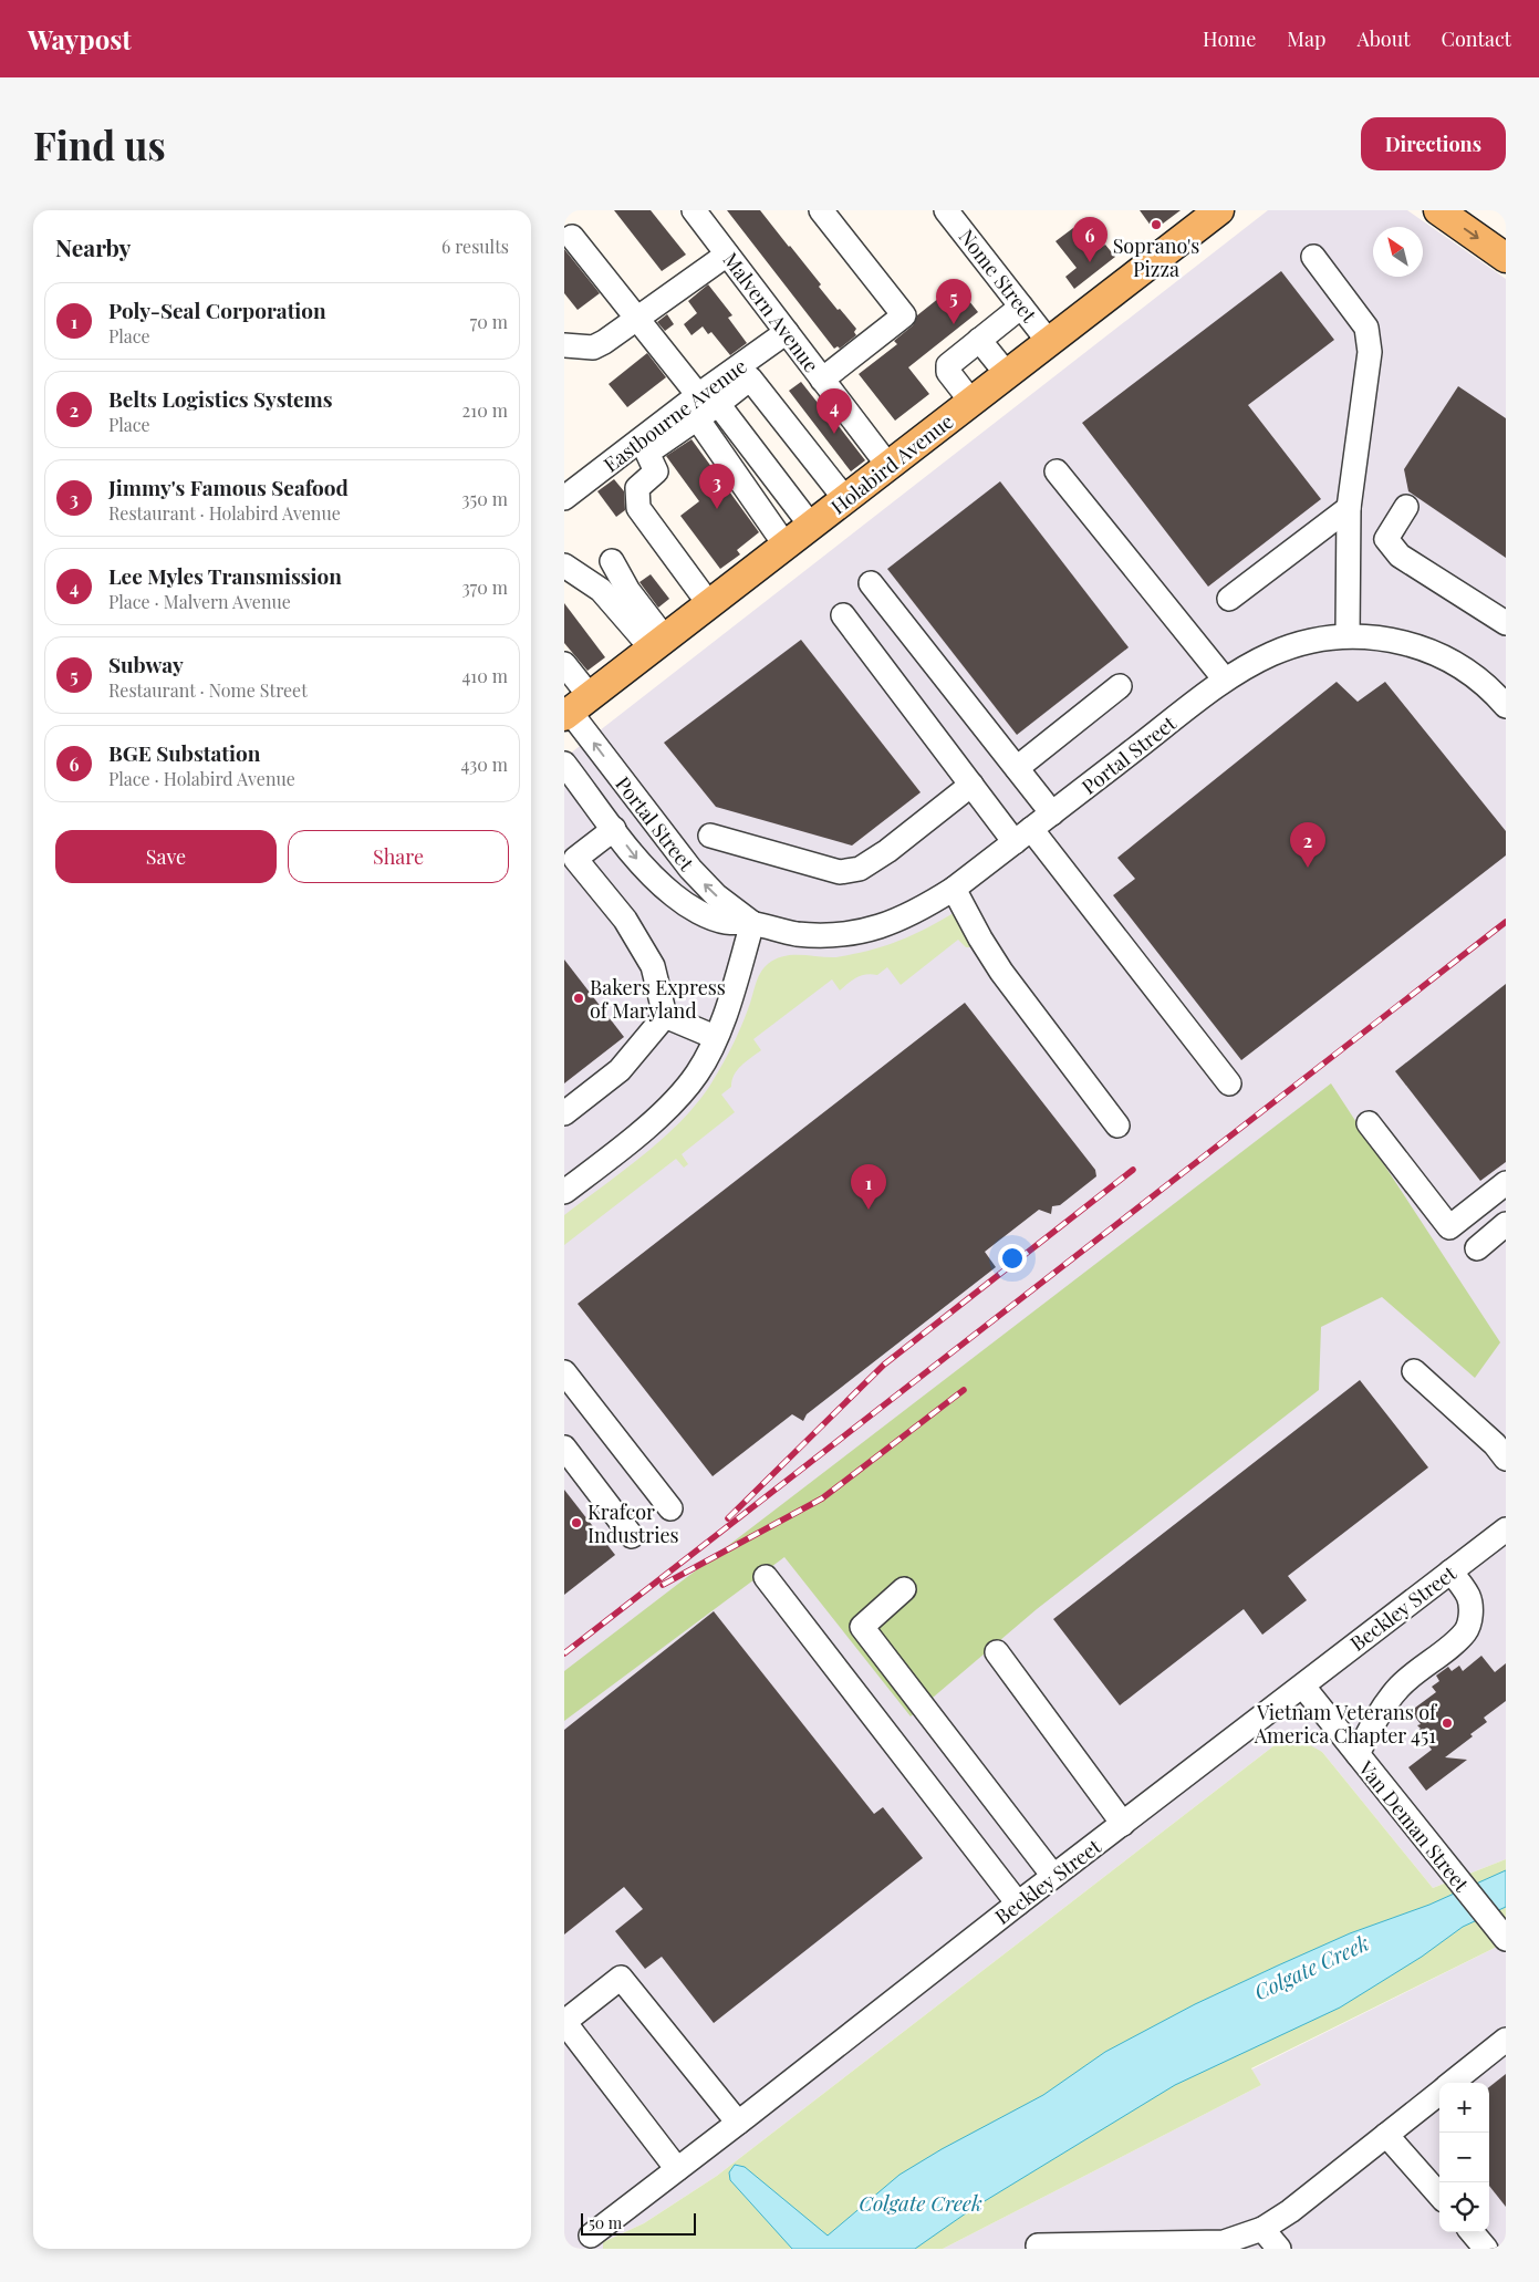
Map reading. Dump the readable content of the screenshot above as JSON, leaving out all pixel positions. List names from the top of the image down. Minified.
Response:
{"streets":{"main road":["Holabird Avenue"],"street":["Nome Street","Malvern Avenue","Eastbourne Avenue","Portal Street","Beckley Street","Van Deman Street"]},"crossings":[["Nome Street","Holabird Avenue"],["Malvern Avenue","Eastbourne Avenue"],["Malvern Avenue","Holabird Avenue"],["Holabird Avenue","Portal Street"],["Beckley Street","Van Deman Street"]],"water":["Colgate Creek"],"places":["Soprano's Pizza","Bakers Express of Maryland","Krafcor Industries","Vietnam Veterans of America Chapter 451"],"scale_bar":"50 m","north":"top left","page":{"header":"Waypost","nav":["Home","Map","About","Contact"],"buttons":["Directions",["Save","Share"]],"title":"Find us","heading":["Nearby","6 results"],"pins":["6","5","4","3","2","1"],"list":[{"mark":"1","name":"Poly-Seal Corporation","note":"Place","value":"70 m"},{"mark":"2","name":"Belts Logistics Systems","note":"Place","value":"210 m"},{"mark":"3","name":"Jimmy's Famous Seafood","note":"Restaurant · Holabird Avenue","value":"350 m"},{"mark":"4","name":"Lee Myles Transmission","note":"Place · Malvern Avenue","value":"370 m"},{"mark":"5","name":"Subway","note":"Restaurant · Nome Street","value":"410 m"},{"mark":"6","name":"BGE Substation","note":"Place · Holabird Avenue","value":"430 m"}],"map_buttons":["+","−"],"scale":"50 m"}}
